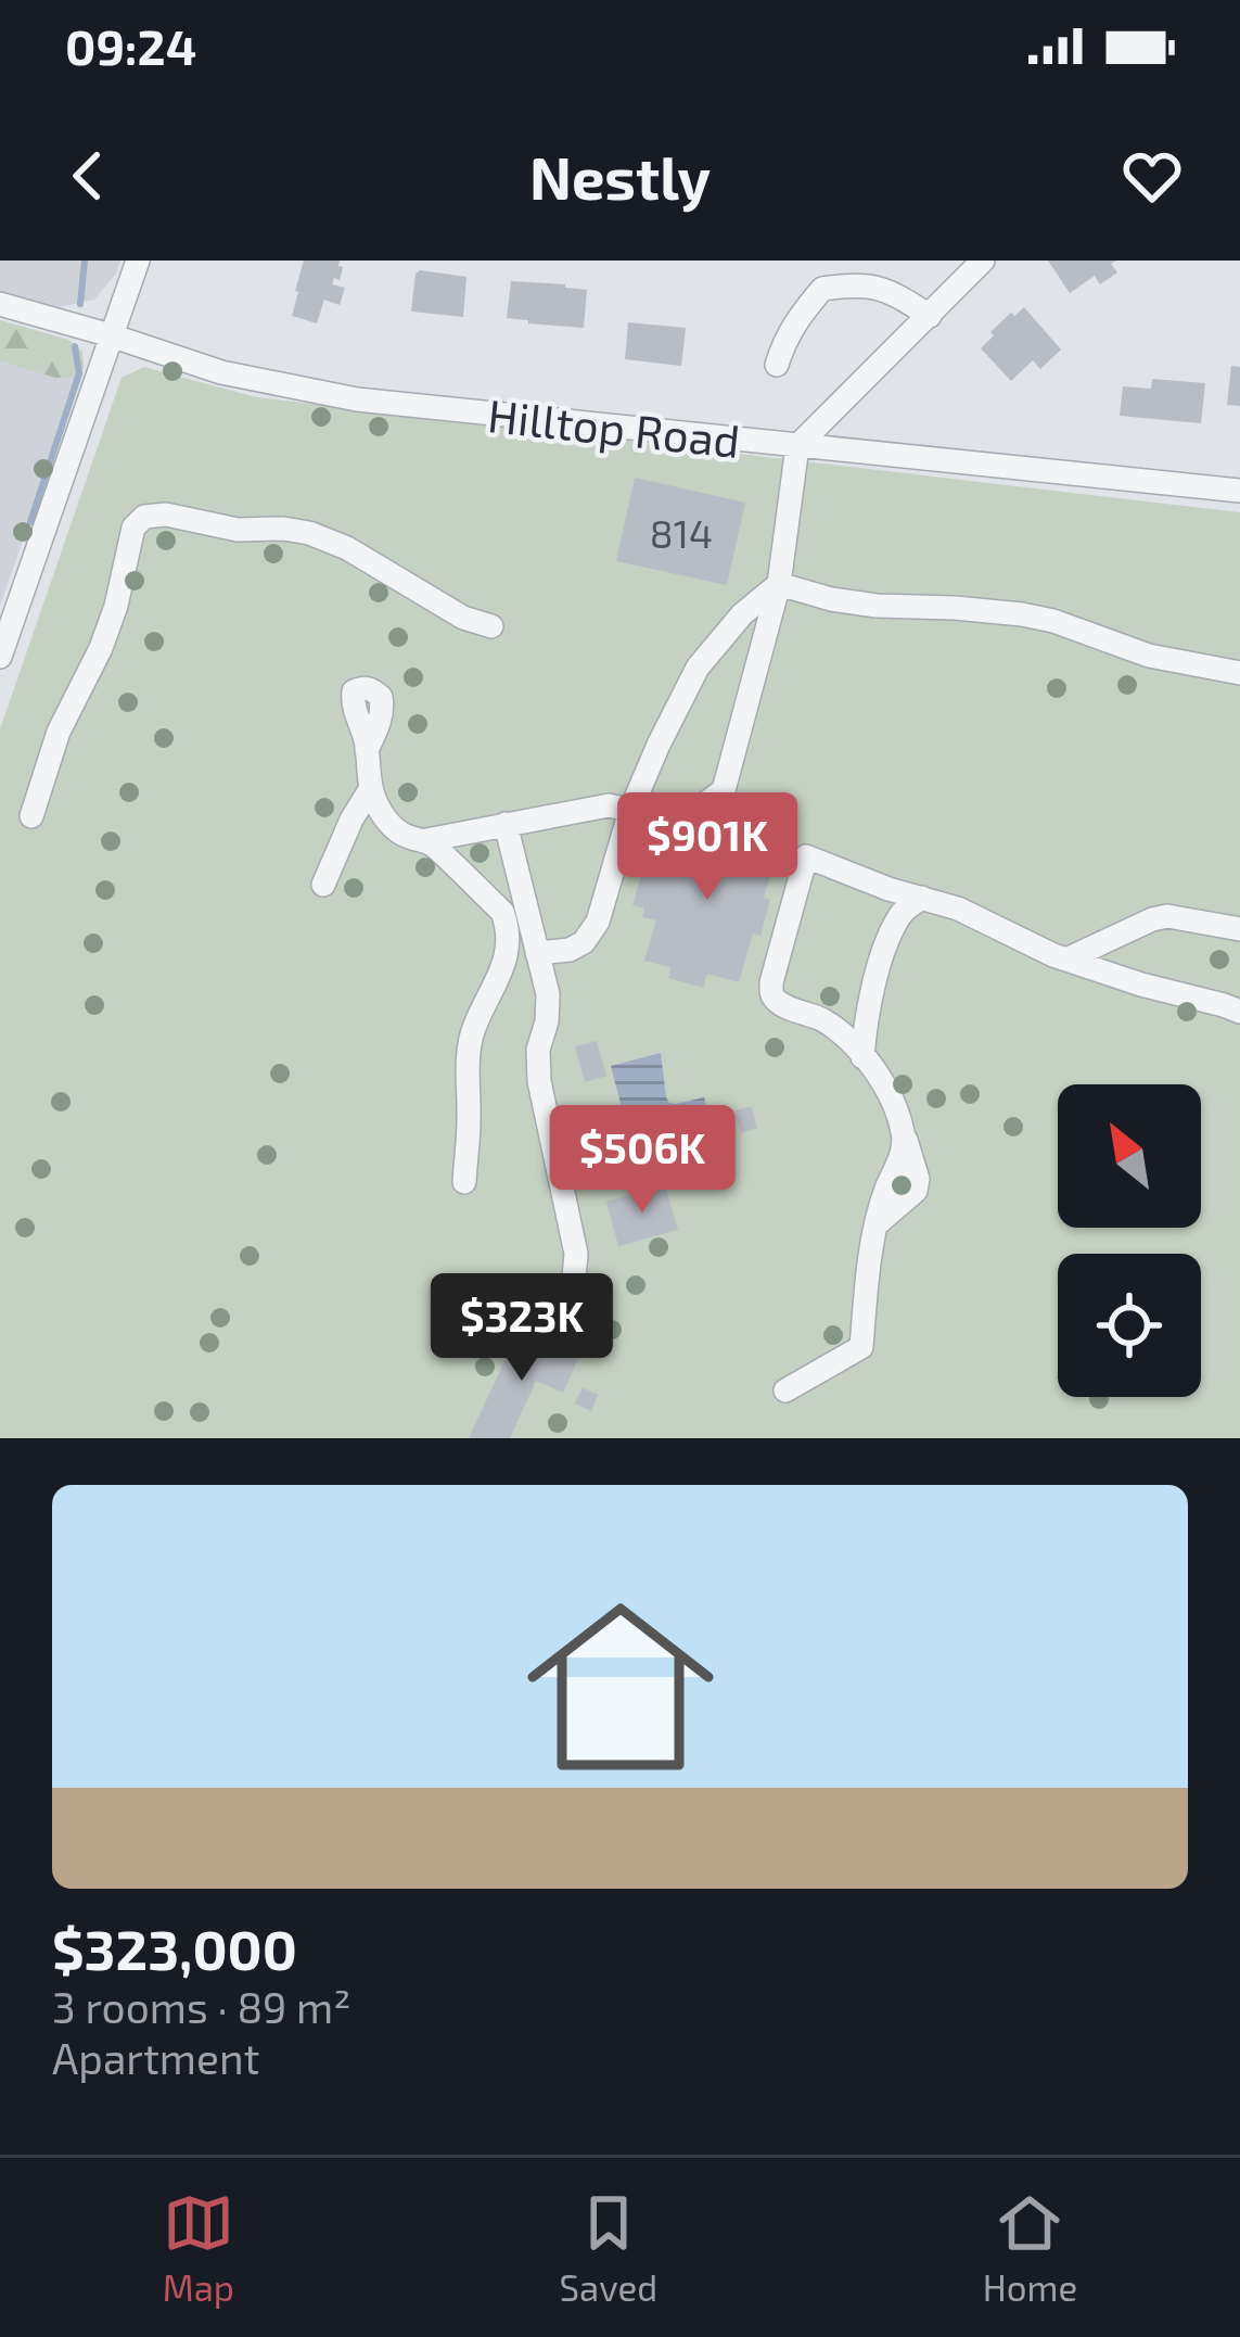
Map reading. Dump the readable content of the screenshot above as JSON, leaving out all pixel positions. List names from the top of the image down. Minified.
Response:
{"streets":{"street":["Hilltop Road"]},"house_numbers":["814"],"north":"top left","page":{"status":"09:24","header":"Nestly","price":["$901K","$506K","$323K"],"list":[{"name":"$323,000","note":"3 rooms · 89 m² · Apartment"}],"tabs":["Map","Saved","Home"]}}
